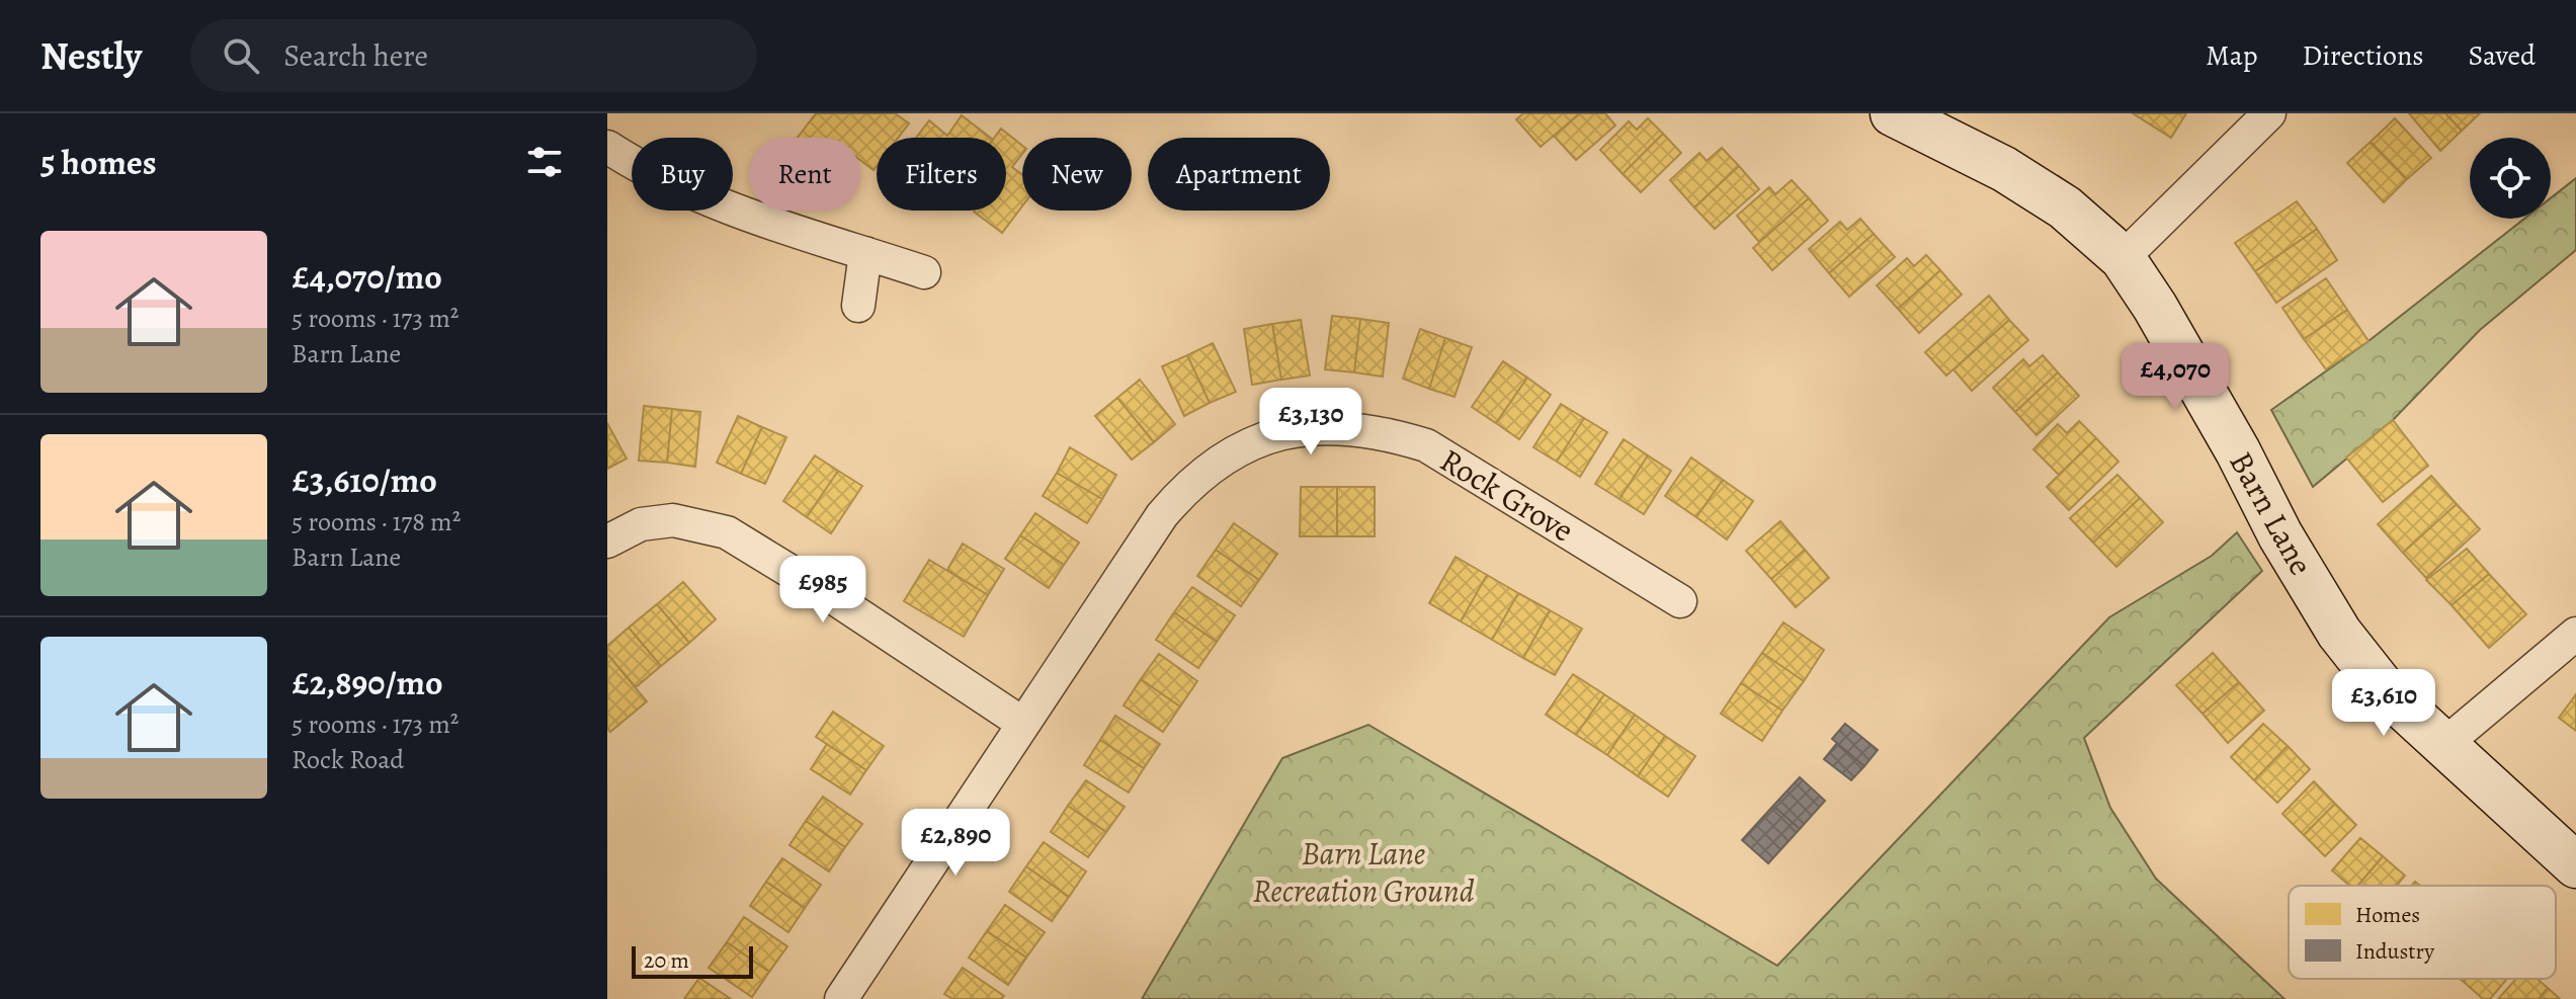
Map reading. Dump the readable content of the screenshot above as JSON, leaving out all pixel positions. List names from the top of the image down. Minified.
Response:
{"streets":{"street":["Rock Grove","Barn Lane"]},"parks":["Barn Lane Recreation Ground"],"legend":["Homes","Industry"],"scale_bar":"20 m","page":{"header":"Nestly","search":"Search here","nav":["Map","Directions","Saved"],"heading":"5 homes","chip":["Buy","Rent","Filters","New","Apartment"],"list":[{"name":"£4,070/mo","note":"5 rooms · 173 m² · Barn Lane"},{"name":"£3,610/mo","note":"5 rooms · 178 m² · Barn Lane"},{"name":"£2,890/mo","note":"5 rooms · 173 m² · Rock Road"}],"price":["£4,070","£3,130","£985","£3,610","£2,890"],"scale":"20 m"}}
